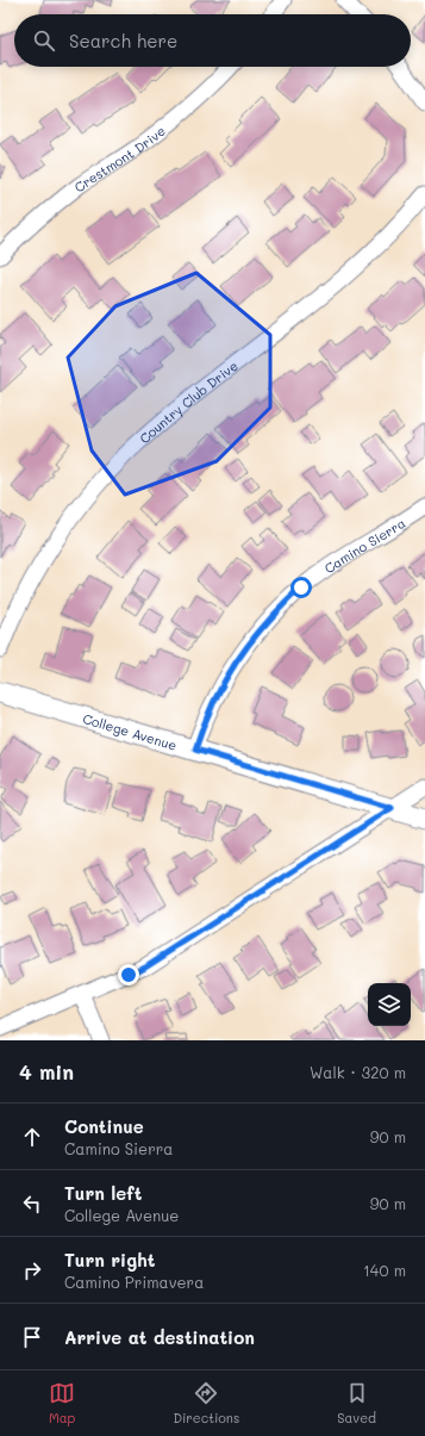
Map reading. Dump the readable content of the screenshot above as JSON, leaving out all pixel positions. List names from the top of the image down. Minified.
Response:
{"streets":{"street":["Crestmont Drive","Country Club Drive","Camino Sierra","College Avenue"]},"crossings":[["Camino Sierra","College Avenue"]],"page":{"search":"Search here","heading":["4 min","Walk · 320 m"],"list":[["Continue","Camino Sierra","90 m"],["Turn left","College Avenue","90 m"],["Turn right","Camino Primavera","140 m"],"Arrive at destination"],"nav":["Map","Directions","Saved"]}}
